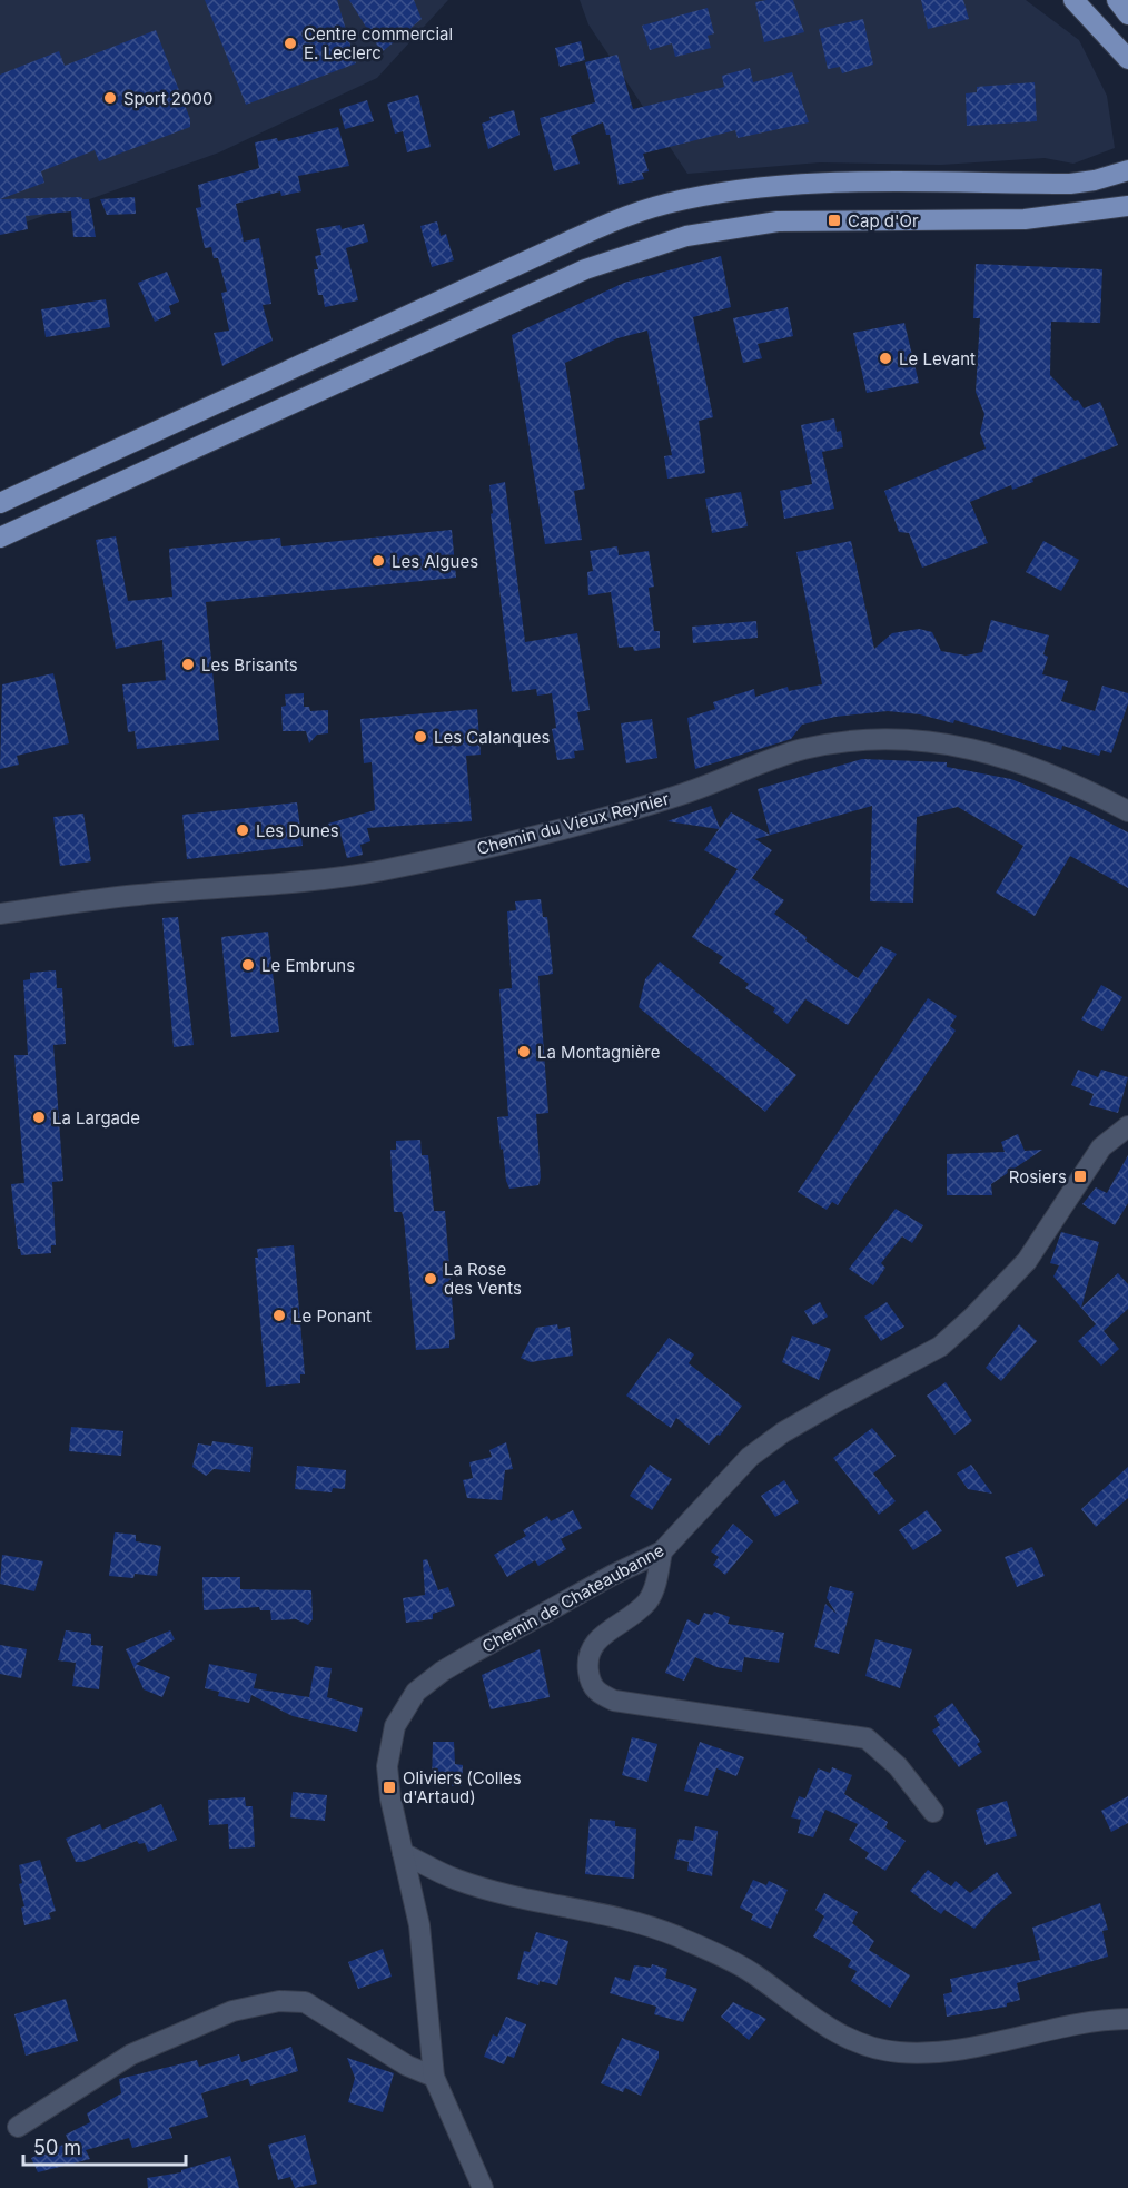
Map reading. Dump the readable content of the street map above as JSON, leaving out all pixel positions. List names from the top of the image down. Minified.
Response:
{"streets":{"street":["Chemin du Vieux Reynier","Chemin de Chateaubanne"]},"places":{"other":["Centre commercial E. Leclerc","Sport 2000","Le Levant","Les Algues","Les Brisants","Les Calanques","Les Dunes","Le Embruns","La Montagnière","La Largade","La Rose des Vents","Le Ponant"],"transit":["Cap d'Or","Rosiers","Oliviers (Colles d'Artaud)"]},"scale_bar":"50 m"}
